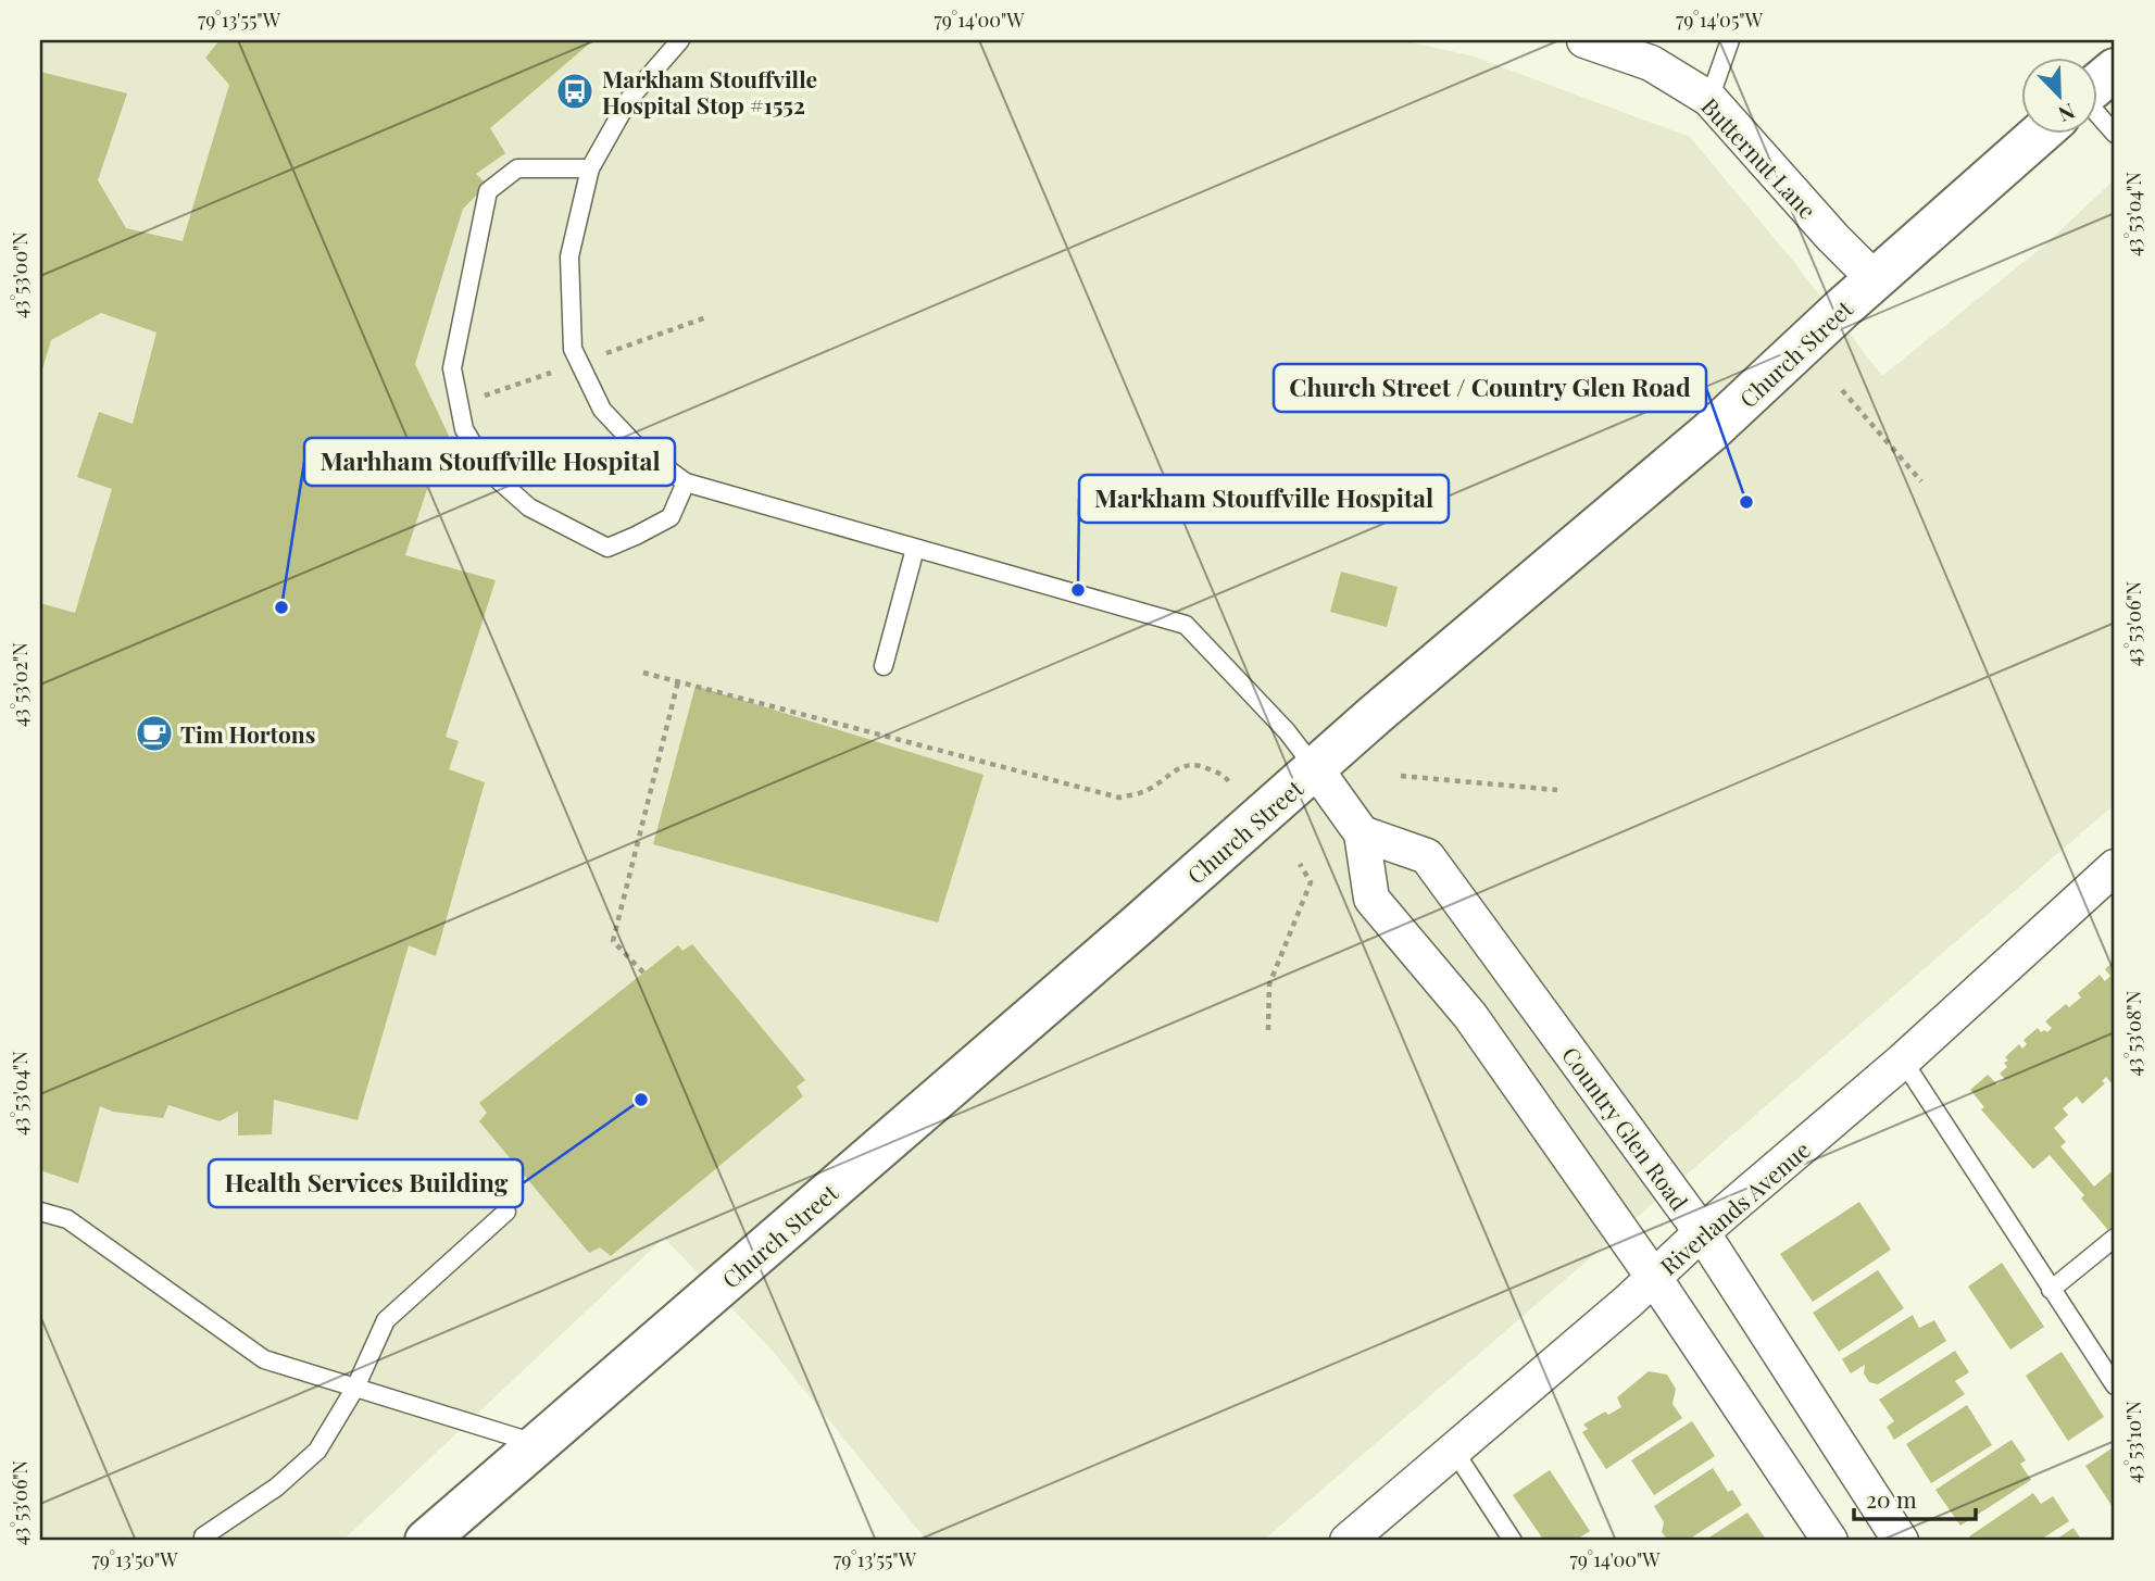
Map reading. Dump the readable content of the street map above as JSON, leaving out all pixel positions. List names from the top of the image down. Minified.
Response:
{"streets":{"street":["Butternut Lane","Church Street","Country Glen Road","Riverlands Avenue"]},"crossings":[["Butternut Lane","Church Street"],["Country Glen Road","Riverlands Avenue"]],"places":{"bus stop":["Markham Stouffville Hospital Stop #1552"],"other":["Church Street / Country Glen Road","Markham Stouffville Hospital","Marhham Stouffville Hospital","Health Services Building"],"cafe":["Tim Hortons"]},"scale_bar":"20 m","north":"bottom right","coordinates":["79°13'55\"W","79°14'00\"W","79°14'05\"W","43°53'04\"N","43°53'00\"N","43°53'06\"N","43°53'02\"N","43°53'08\"N","43°53'10\"N","79°13'50\"W"]}
